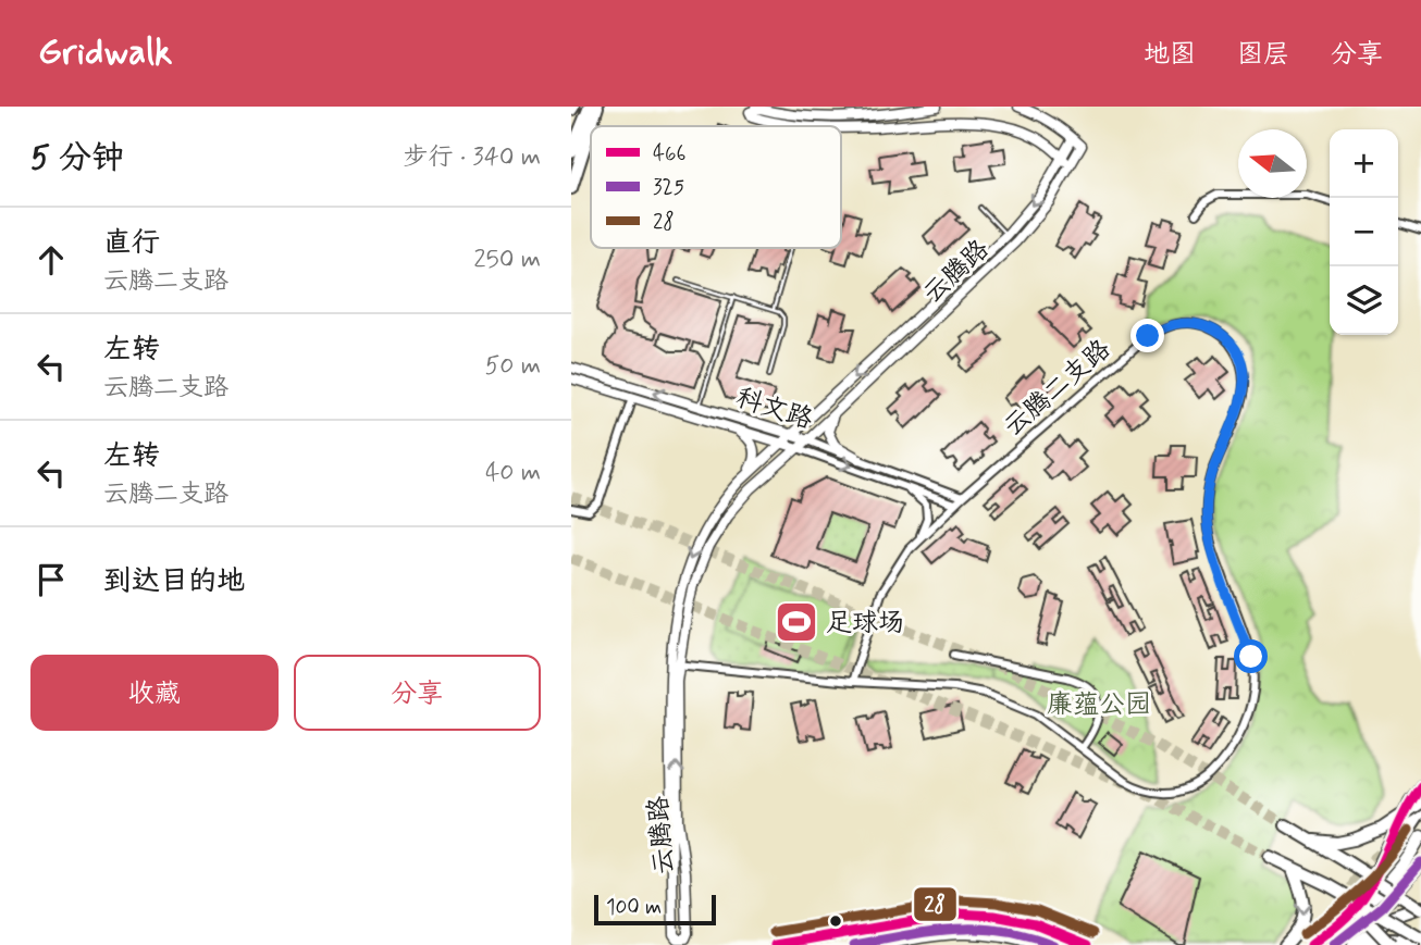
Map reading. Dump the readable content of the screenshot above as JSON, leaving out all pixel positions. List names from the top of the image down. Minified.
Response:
{"streets":{"street":["云腾路","云腾二支路","科文路"]},"crossings":[["云腾路","云腾二支路"],["云腾路","科文路"],["云腾二支路","科文路"]],"parks":["廉蕴公园"],"places":{"sports":["足球场"]},"lines":["transit line 466","transit line 28","transit line 325"],"legend":["466","325","28"],"scale_bar":"100 m","north":"left","page":{"header":"Gridwalk","nav":["地图","图层","分享"],"heading":["5 分钟","步行 · 340 m"],"map_buttons":["+","−"],"list":[["直行","云腾二支路","250 m"],["左转","云腾二支路","50 m"],["左转","云腾二支路","40 m"],"到达目的地"],"buttons":["收藏","分享"],"scale":"100 m"}}
